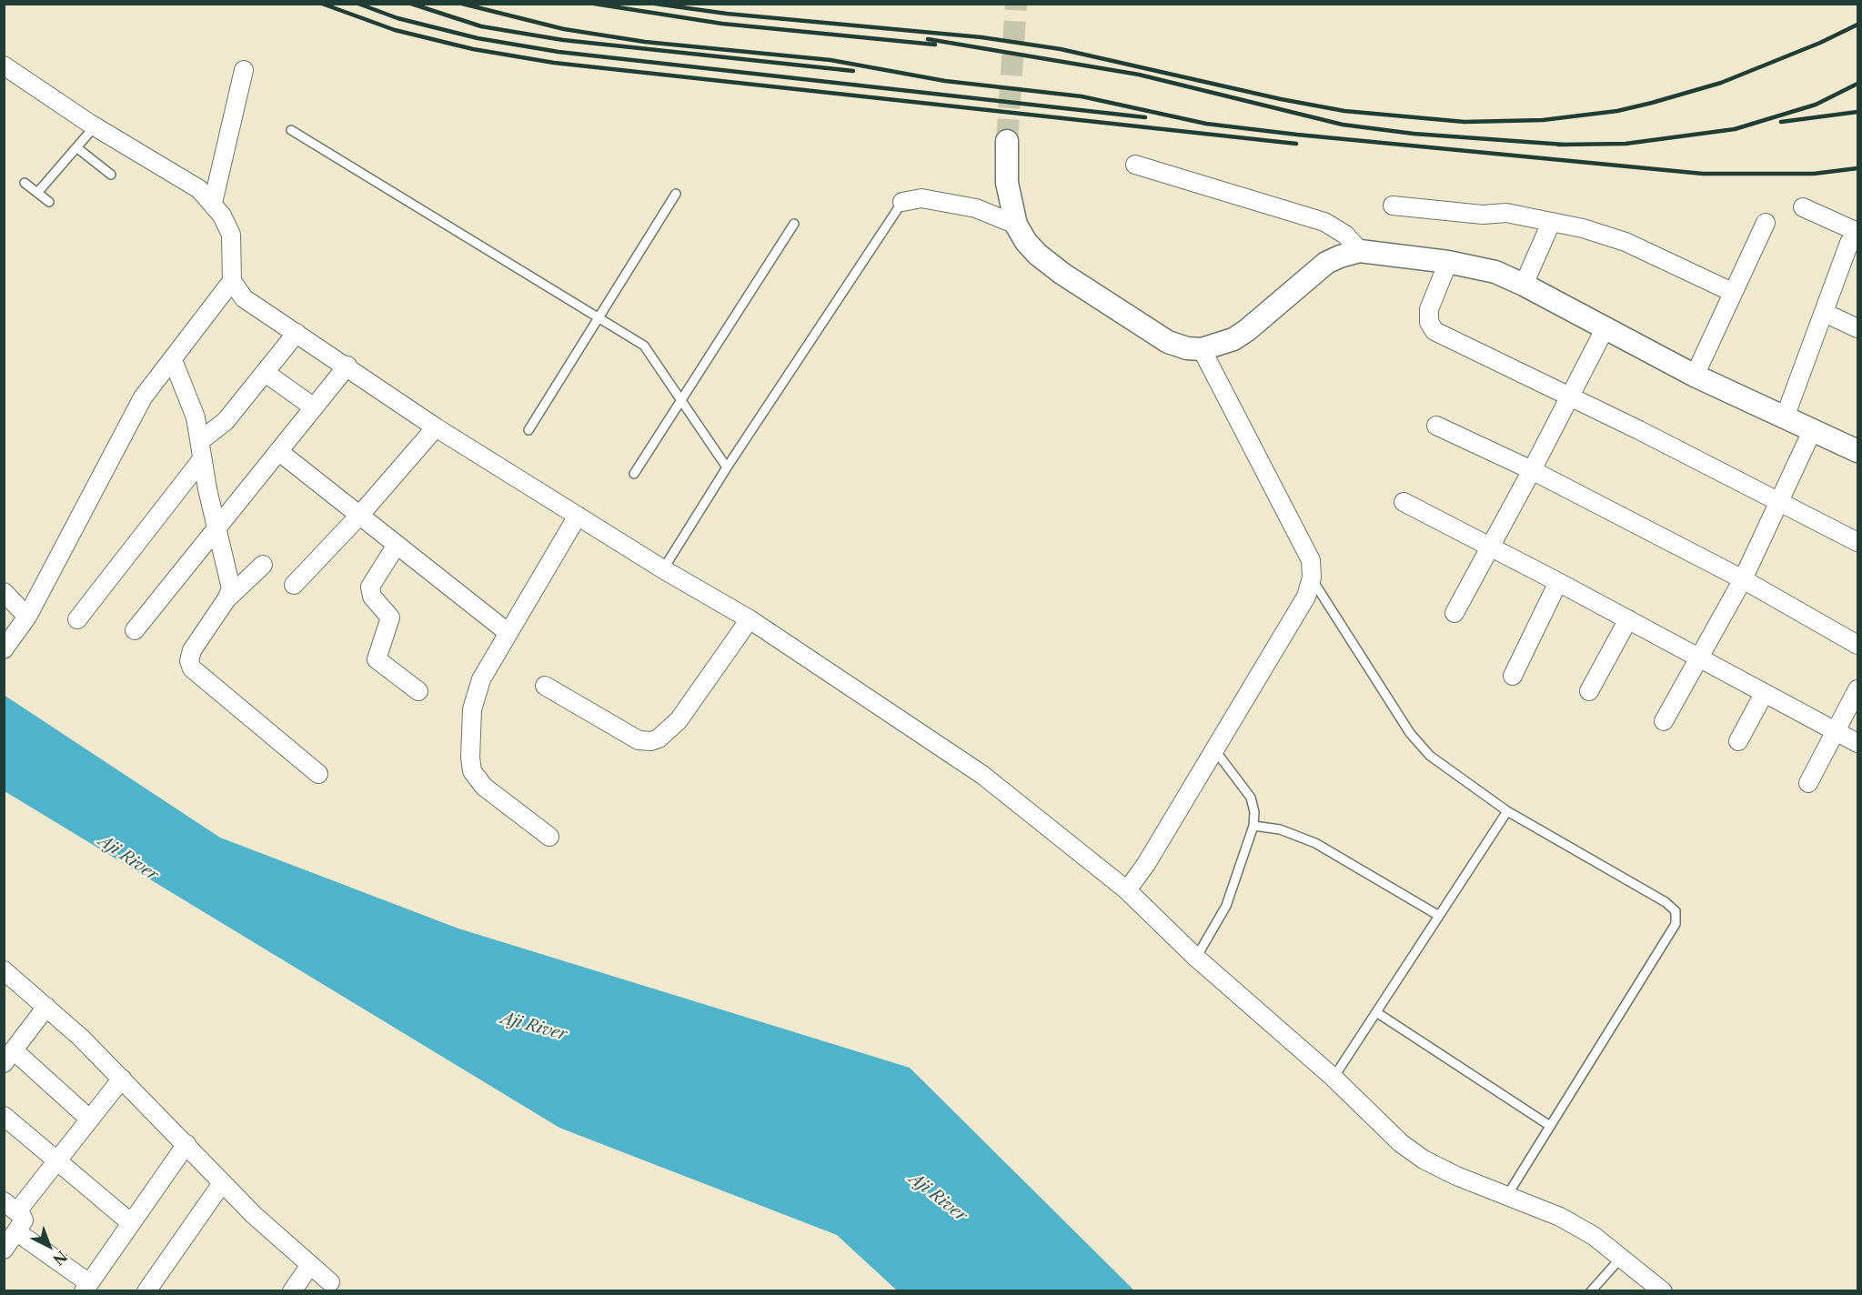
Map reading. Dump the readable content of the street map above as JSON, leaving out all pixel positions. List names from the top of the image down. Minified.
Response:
{"water":["Aji River"],"north":"bottom right"}
